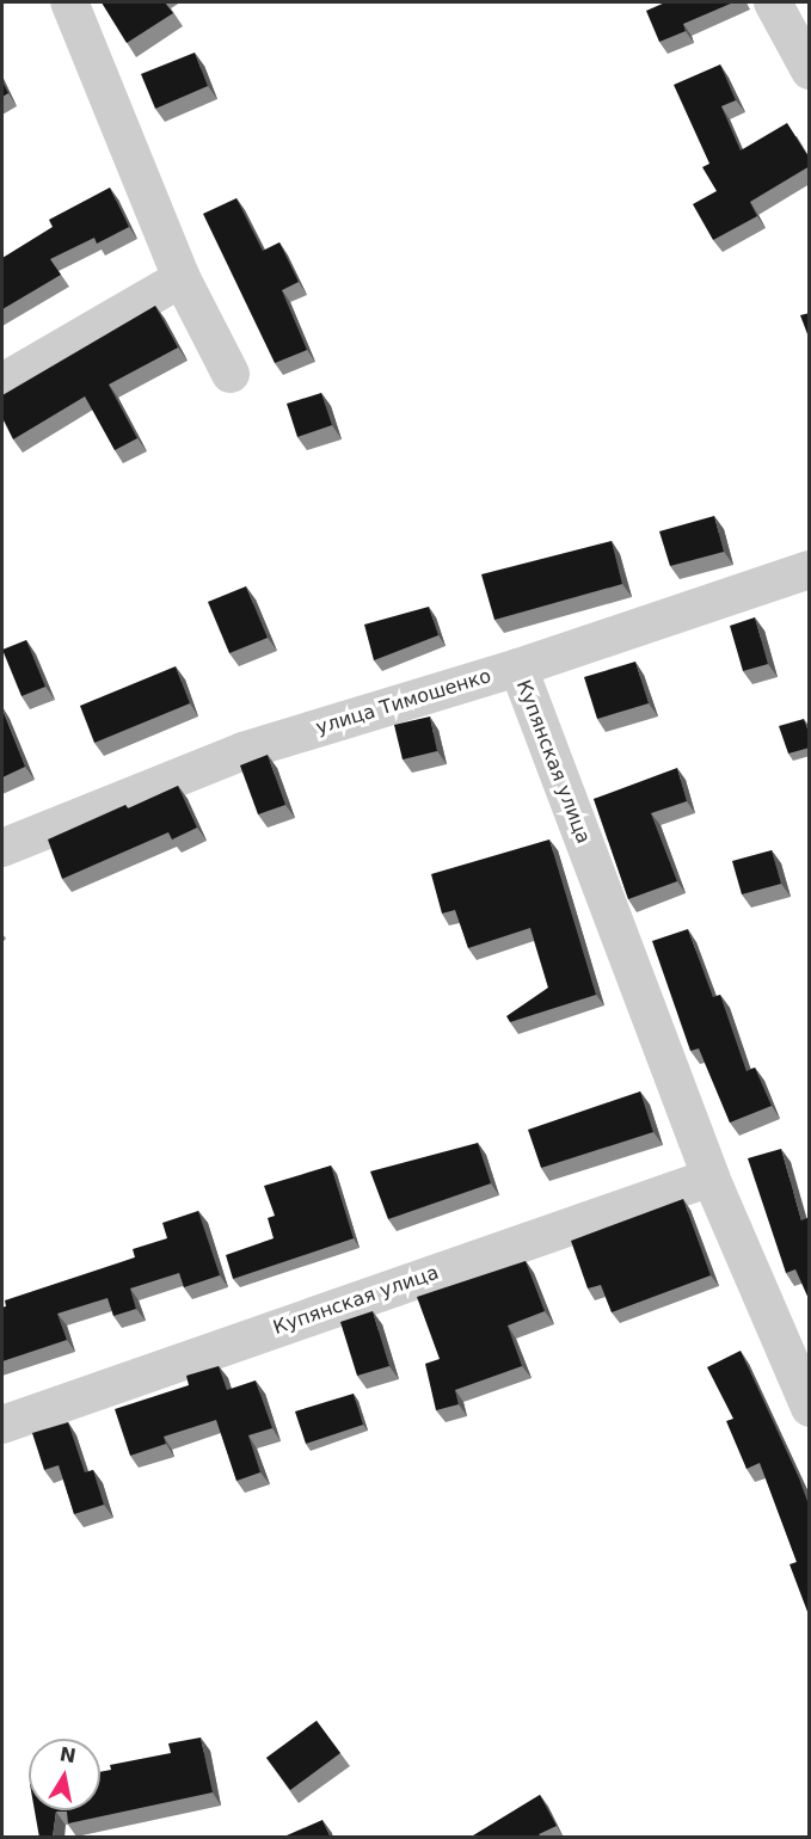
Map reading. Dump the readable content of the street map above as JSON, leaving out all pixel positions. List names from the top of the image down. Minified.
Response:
{"streets":{"street":["улица Тимошенко","Купянская улица"]},"crossings":[["улица Тимошенко","Купянская улица"]],"north":"top"}
